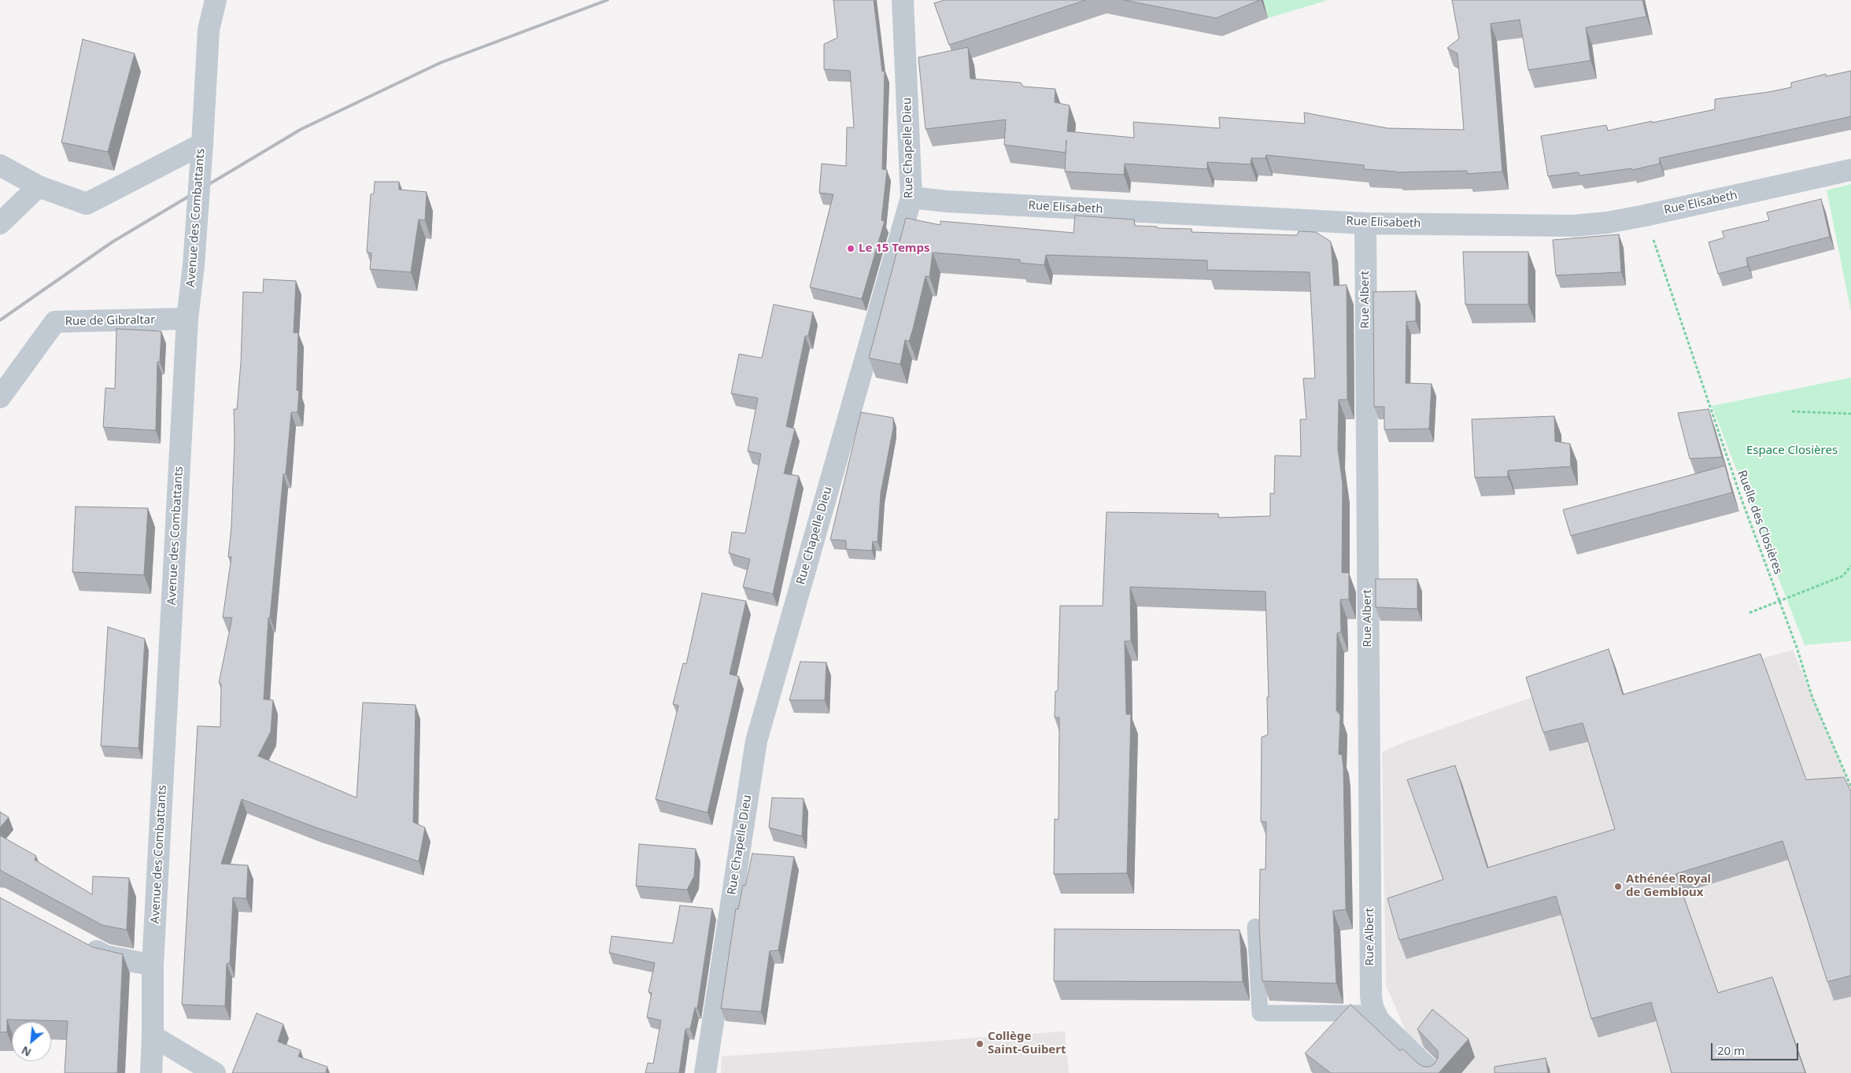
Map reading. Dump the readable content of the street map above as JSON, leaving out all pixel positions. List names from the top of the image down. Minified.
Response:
{"streets":{"street":["Rue Chapelle Dieu","Rue Elisabeth","Avenue des Combattants","Rue Albert","Rue de Gibraltar"],"path":["Ruelle des Closières"]},"crossings":[["Rue Chapelle Dieu","Rue Elisabeth"],["Rue Elisabeth","Rue Albert"],["Rue Elisabeth","Ruelle des Closières"],["Avenue des Combattants","Rue de Gibraltar"]],"parks":["Espace Closières"],"places":["Le 15 Temps","Athénée Royal de Gembloux","Collège Saint-Guibert"],"scale_bar":"20 m","north":"bottom left"}
